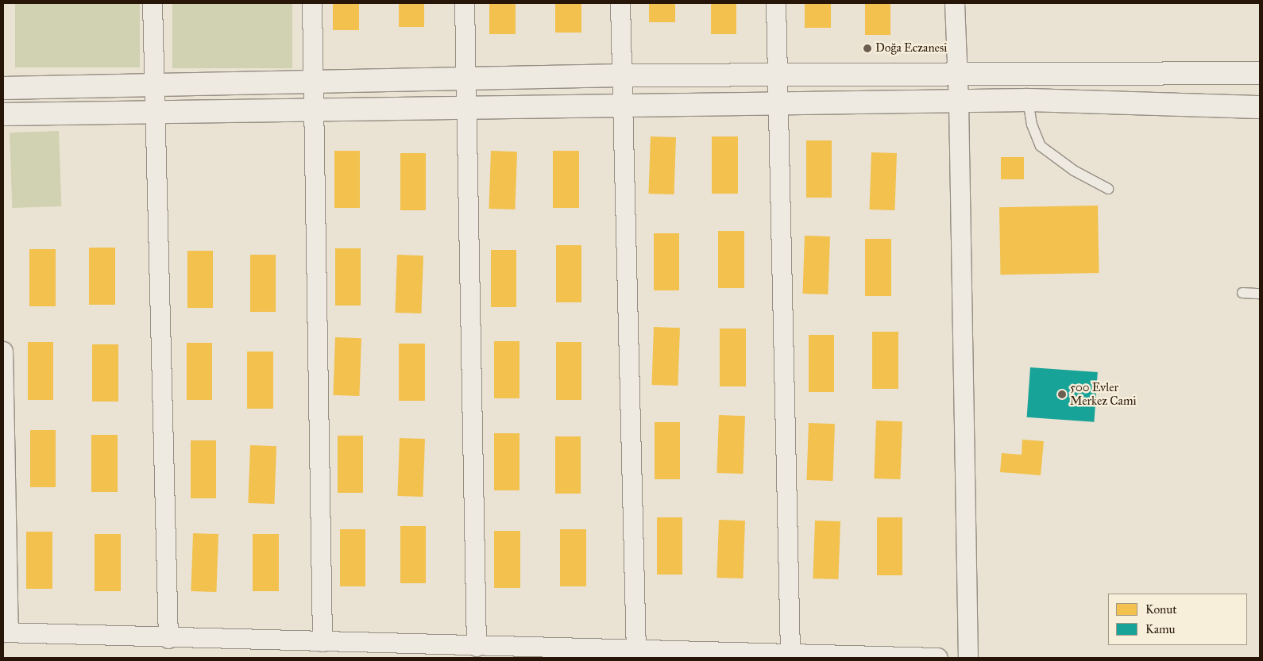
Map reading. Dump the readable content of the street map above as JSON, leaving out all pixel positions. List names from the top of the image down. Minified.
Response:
{"places":["Doğa Eczanesi","500 Evler Merkez Cami"],"legend":["Konut","Kamu"]}
